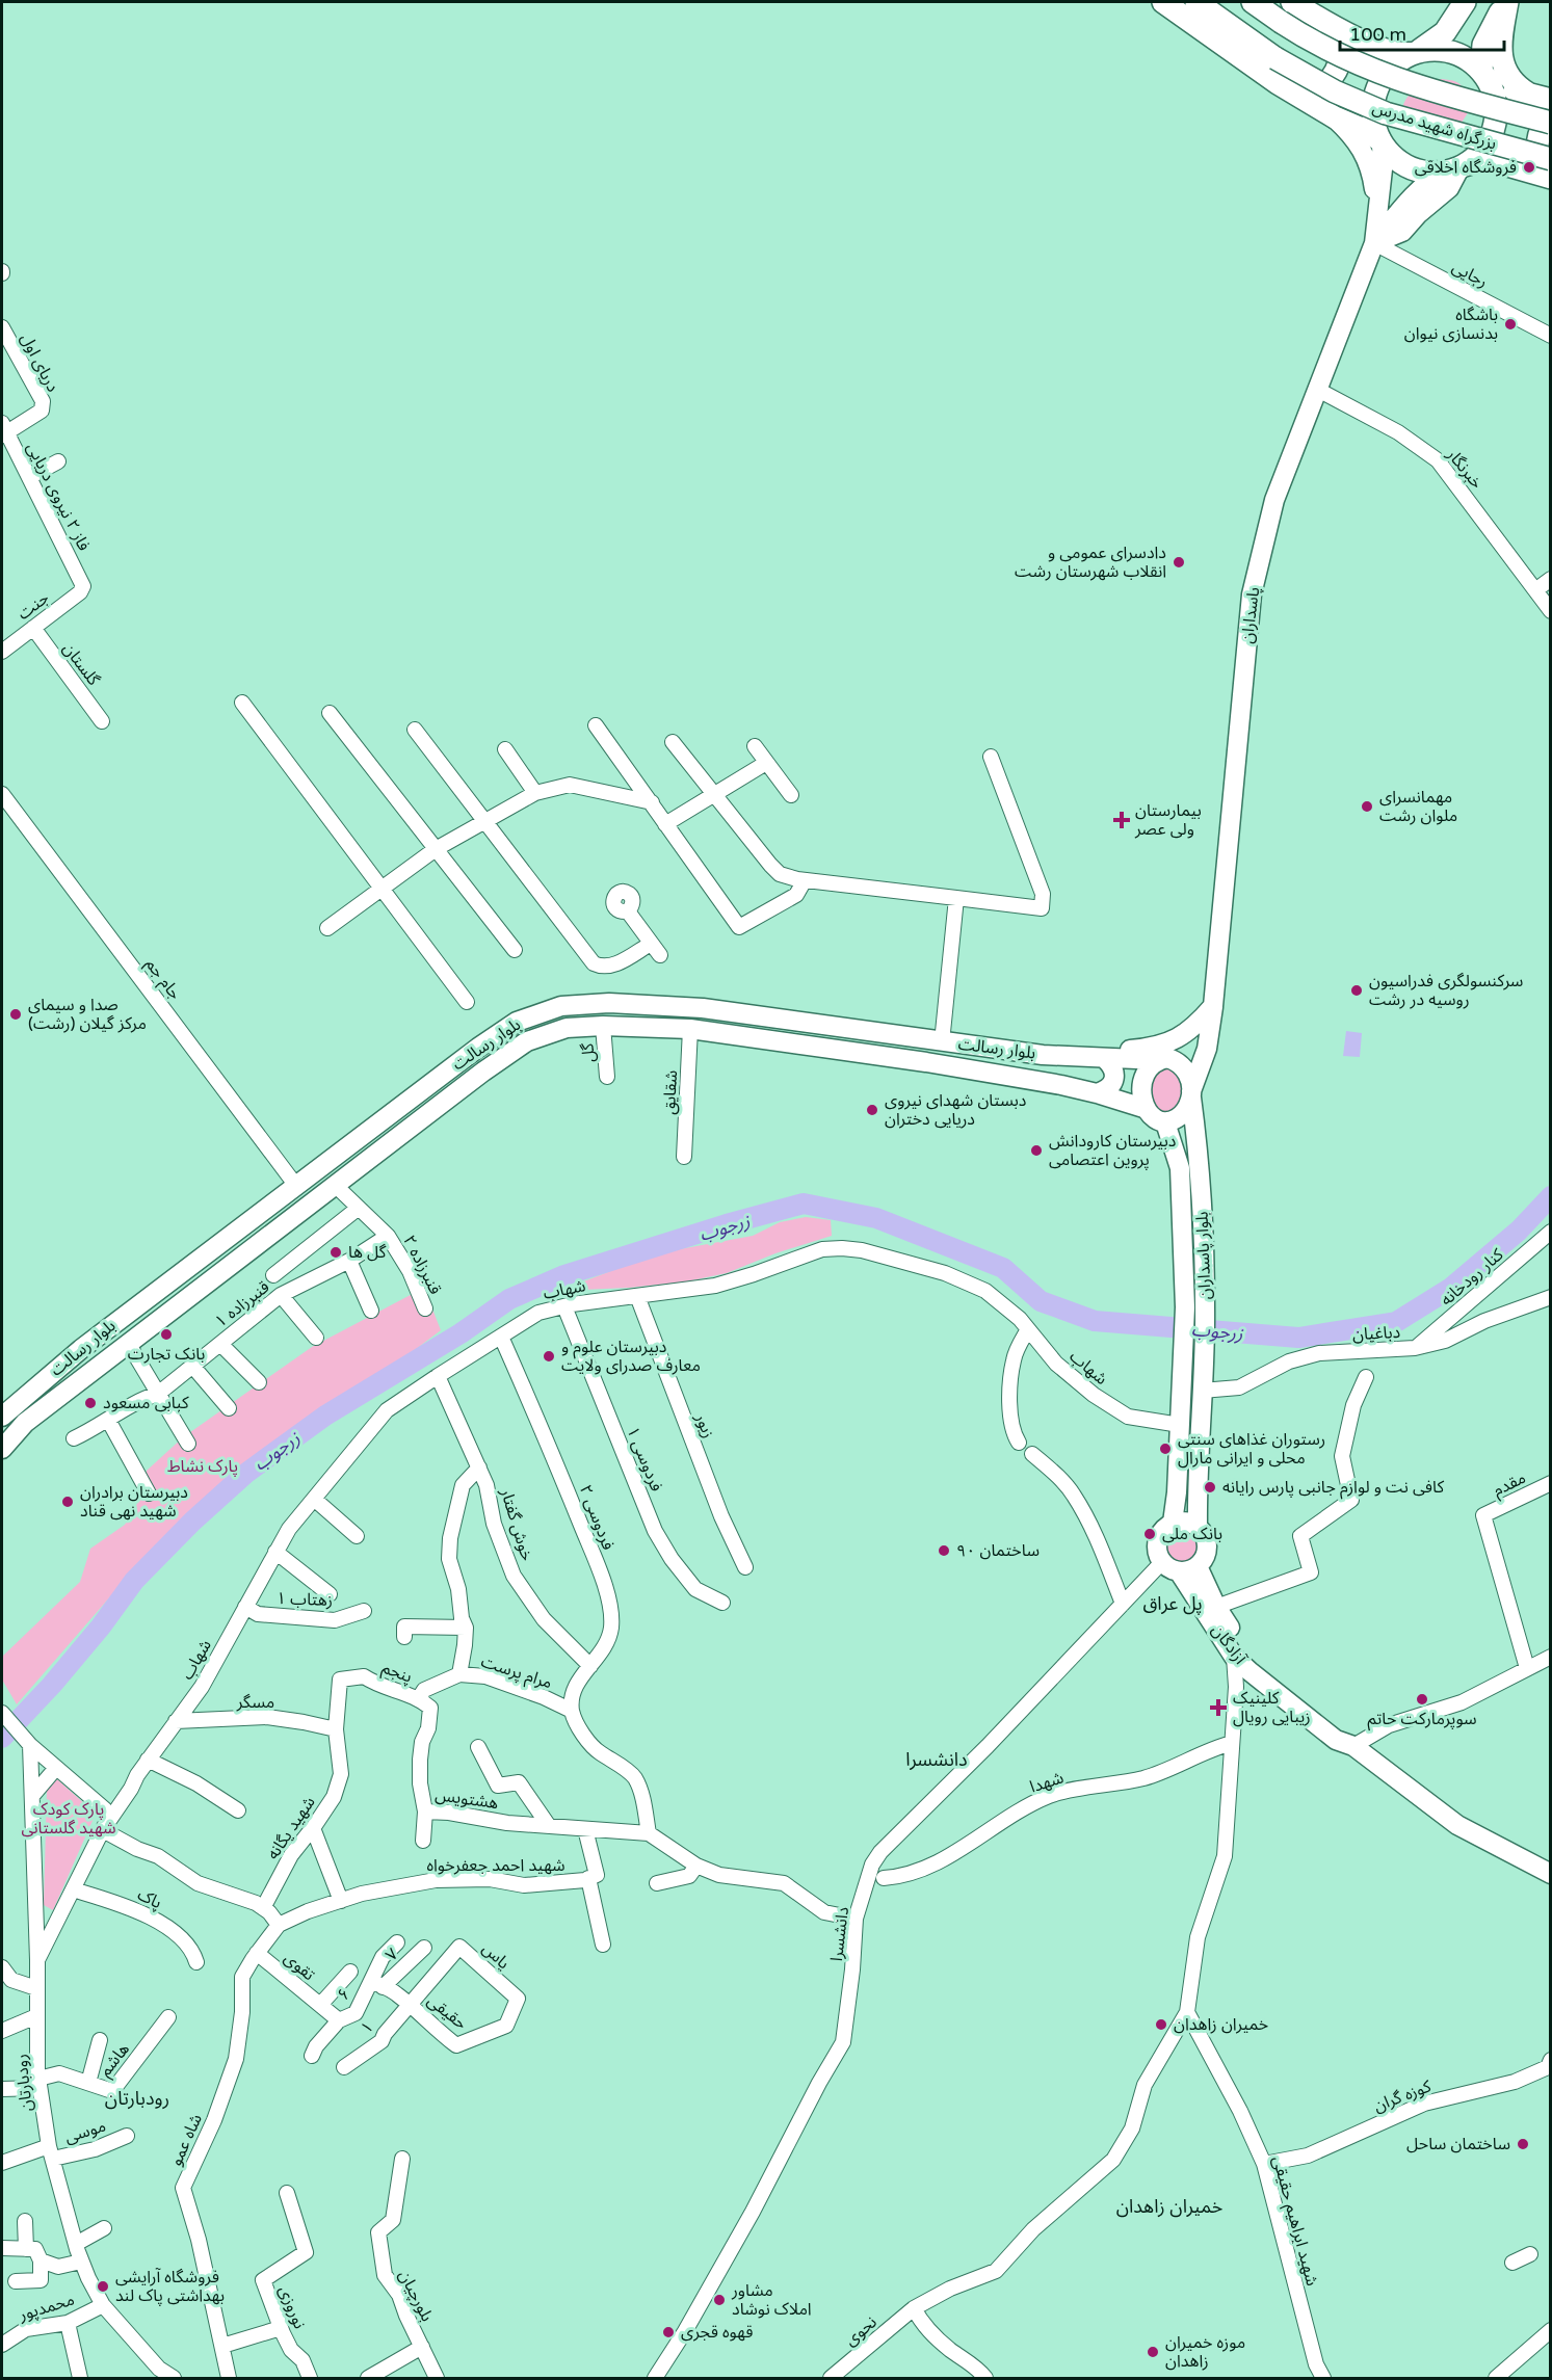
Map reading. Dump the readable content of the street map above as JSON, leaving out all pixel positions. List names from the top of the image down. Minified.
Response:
{"streets":{"highway":["بزرگراه شهید مدرس"],"main road":["پاسداران","بلوار رسالت","بلوار پاسداران","آزادگان"],"street":["رجایی","دریای اول","خبرنگار","فاز ۲ نیروی دریایی","جنت","گلستان","جام جم","گل","شقایق","قنبرزاده ۲","کنار رودخانه","شهاب","قنبرزاده ۱","دباغیان","زیور","فردوسی ۱","مقدم","فردوسی ۲","خوش گفتار","زهتاب ۱","پنجم","مرام پرست","مسگر","شهدا","هشتویس","شهید یگانه","شهید احمد جعفرخواه","پاک","دانشسرا","۷","یاس","تقوی","۶","حقیقی","۱","هاشم","رودبارتان","کوزه گران","موسی","شاه عمو","شهید ابراهیم حقیقی","بلورچیان","محمدپور","نوروزی","نحوی"]},"crossings":[["رجایی","پاسداران"],["دریای اول","فاز ۲ نیروی دریایی"],["خبرنگار","پاسداران"],["فاز ۲ نیروی دریایی","جنت"],["جنت","گلستان"],["پاسداران","بلوار رسالت"],["پاسداران","بلوار پاسداران"],["جام جم","بلوار رسالت"],["بلوار رسالت","گل"],["بلوار رسالت","شقایق"],["بلوار رسالت","بلوار پاسداران"],["بلوار رسالت","قنبرزاده ۲"],["بلوار پاسداران","شهاب"],["بلوار پاسداران","دباغیان"],["بلوار پاسداران","آزادگان"],["بلوار پاسداران","دانشسرا"],["قنبرزاده ۲","قنبرزاده ۱"],["کنار رودخانه","دباغیان"],["شهاب","زیور"],["شهاب","فردوسی ۱"],["شهاب","فردوسی ۲"],["شهاب","خوش گفتار"],["شهاب","زهتاب ۱"],["شهاب","مسگر"],["شهاب","پاک"],["شهاب","رودبارتان"],["فردوسی ۲","خوش گفتار"],["فردوسی ۲","مرام پرست"],["آزادگان","دانشسرا"],["پنجم","مرام پرست"],["پنجم","مسگر"],["پنجم","هشتویس"],["پنجم","شهید یگانه"],["مرام پرست","هشتویس"],["مسگر","شهید یگانه"],["هشتویس","شهید احمد جعفرخواه"],["شهید احمد جعفرخواه","شاه عمو"],["۷","۶"],["۷","حقیقی"],["یاس","حقیقی"],["یاس","۱"],["تقوی","۶"],["تقوی","شاه عمو"],["۶","حقیقی"],["حقیقی","۱"],["هاشم","رودبارتان"],["رودبارتان","موسی"],["رودبارتان","محمدپور"],["کوزه گران","شهید ابراهیم حقیقی"]],"districts":["پل عراق","دانشسرا","رودبارتان","خمیران زاهدان"],"water":["زرجوب"],"parks":["پارک نشاط","پارک کودک شهید گلستانی"],"places":{"other":["فروشگاه اخلاقی","باشگاه بدنسازی نیوان","دادسرای عمومی و انقلاب شهرستان رشت","مهمانسرای ملوان رشت","سرکنسولگری فدراسیون روسیه در رشت","صدا و سیمای مرکز گیلان (رشت)","دبستان شهدای نیروی دریایی دختران","دبیرستان کارودانش پروین اعتصامی","گل ها","بانک تجارت","دبیرستان علوم و معارف صدرای ولایت","کبابی مسعود","رستوران غذاهای سنتی محلی و ایرانی مارال","کافی نت و لوازم جانبی پارس رایانه","دبیرستان برادران شهید نهی قناد","بانک ملی","ساختمان ۹۰","سوپرمارکت حاتم","خمیران زاهدان","ساختمان ساحل","فروشگاه آرایشی بهداشتی پاک لند","مشاور املاک نوشاد","قهوه قجری","موزه خمیران زاهدان"],"health":["بیمارستان ولی عصر","کلینیک زیبایی رویال"]},"scale_bar":"100 m"}
